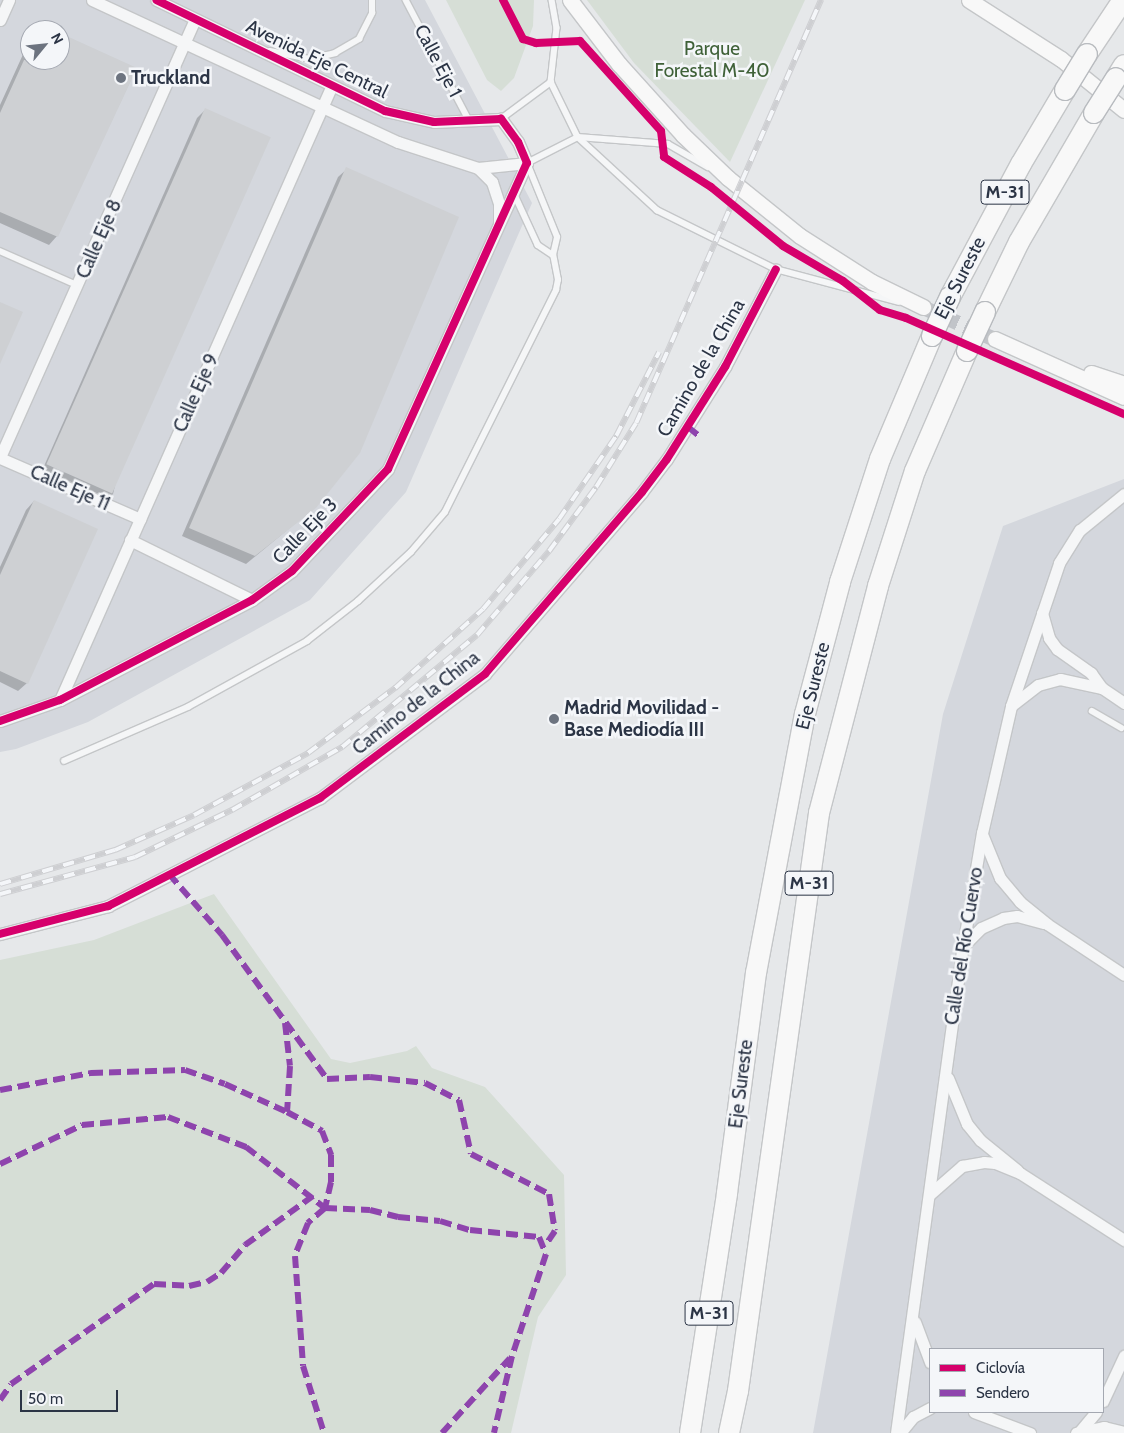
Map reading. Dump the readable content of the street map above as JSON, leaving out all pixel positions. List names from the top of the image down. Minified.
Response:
{"streets":{"highway":["M-31","Eje Sureste"],"street":["Avenida Eje Central","Calle Eje 8","Camino de la China","Calle Eje 9","Calle Eje 11","Calle Eje 3","Calle del Río Cuervo"],"lane":["Calle Eje 1"]},"crossings":[["Avenida Eje Central","Calle Eje 1"],["Avenida Eje Central","Calle Eje 8"],["Avenida Eje Central","Calle Eje 9"],["Avenida Eje Central","Calle Eje 3"],["Calle Eje 8","Calle Eje 11"],["Calle Eje 9","Calle Eje 11"],["Calle Eje 9","Calle Eje 3"]],"parks":["Parque Forestal M-40"],"places":["Truckland","Madrid Movilidad - Base Mediodía III"],"legend":["Ciclovía","Sendero"],"scale_bar":"50 m","north":"top right"}
